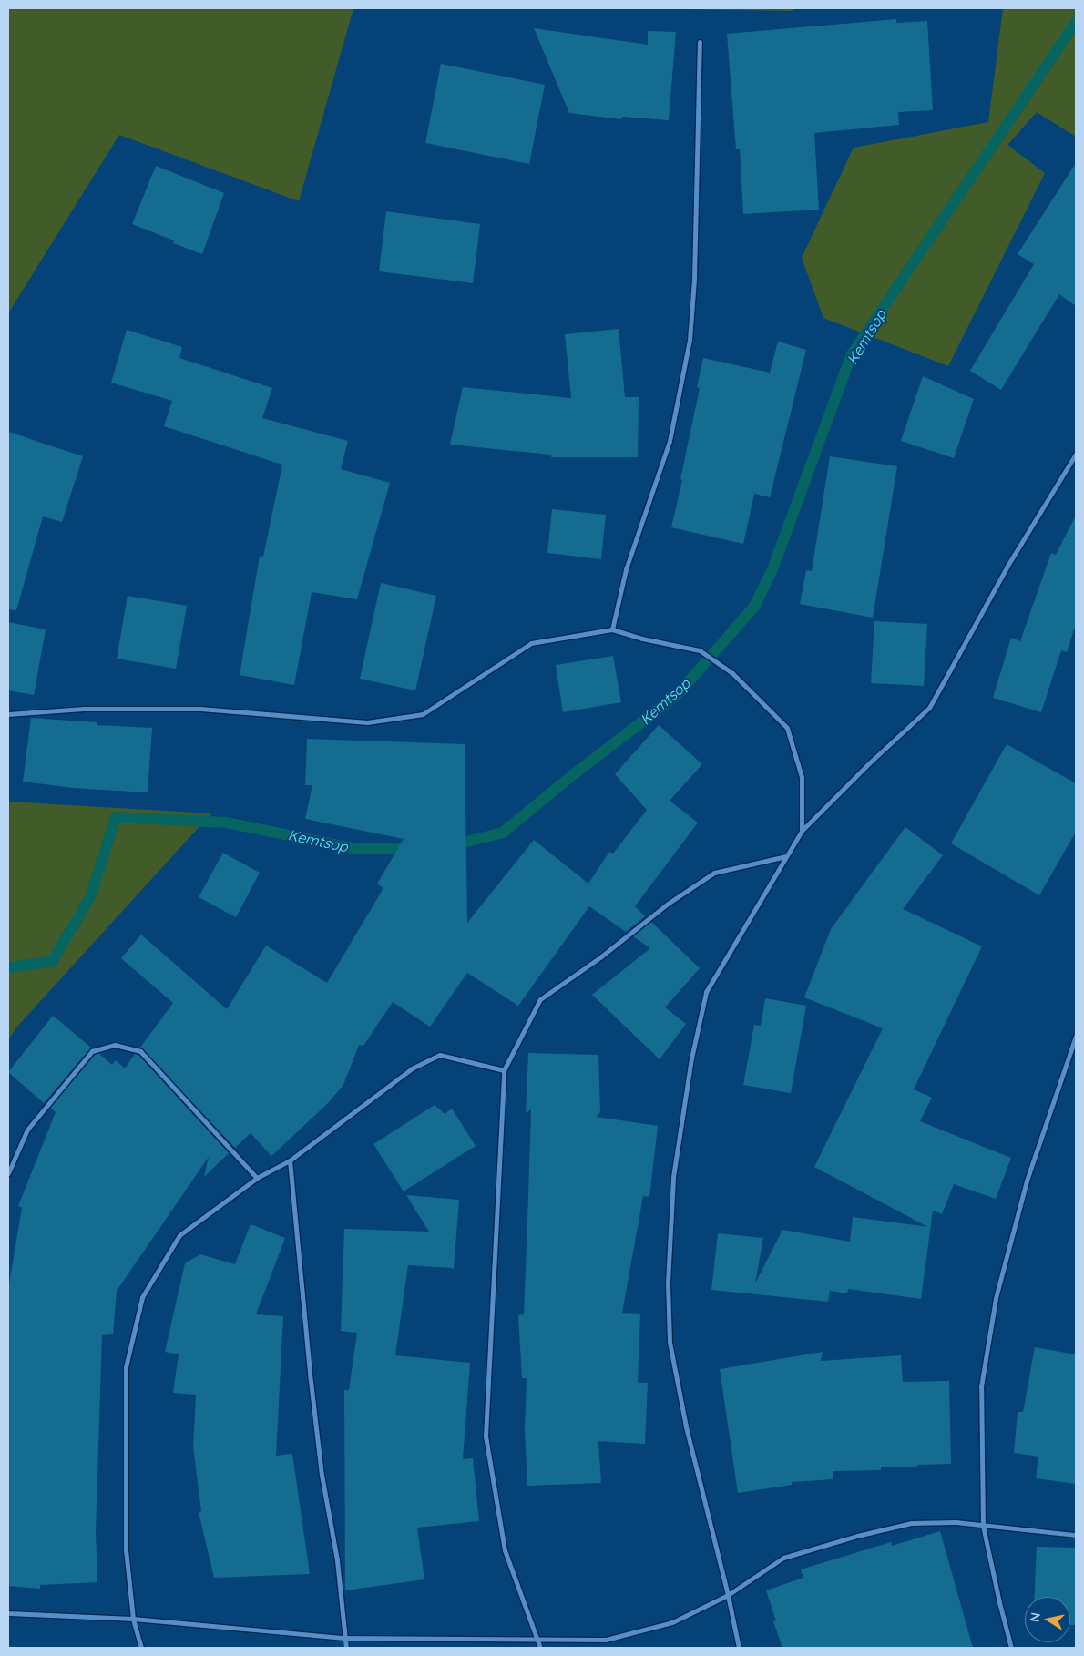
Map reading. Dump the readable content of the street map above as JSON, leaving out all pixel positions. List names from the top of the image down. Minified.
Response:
{"water":["Kemtsop"],"north":"left"}
